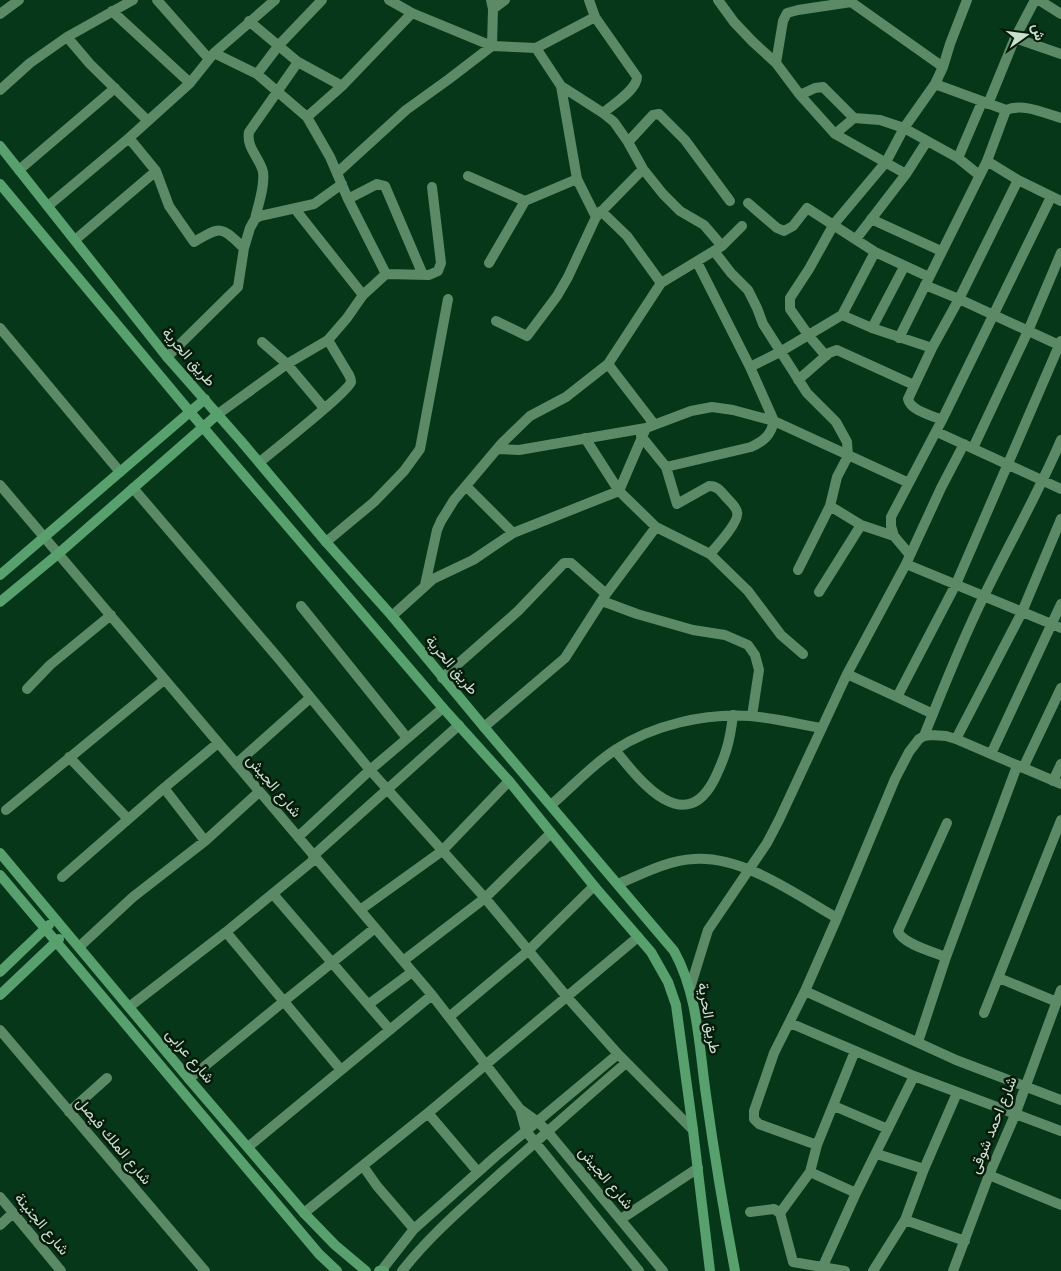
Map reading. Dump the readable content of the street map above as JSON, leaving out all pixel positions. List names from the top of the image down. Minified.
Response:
{"streets":{"main road":["طريق الحرية","شارع عرابى"],"street":["شارع الجيش","شارع احمد شوقى","شارع الملك فيصل","شارع الجنينة"]},"north":"right"}
